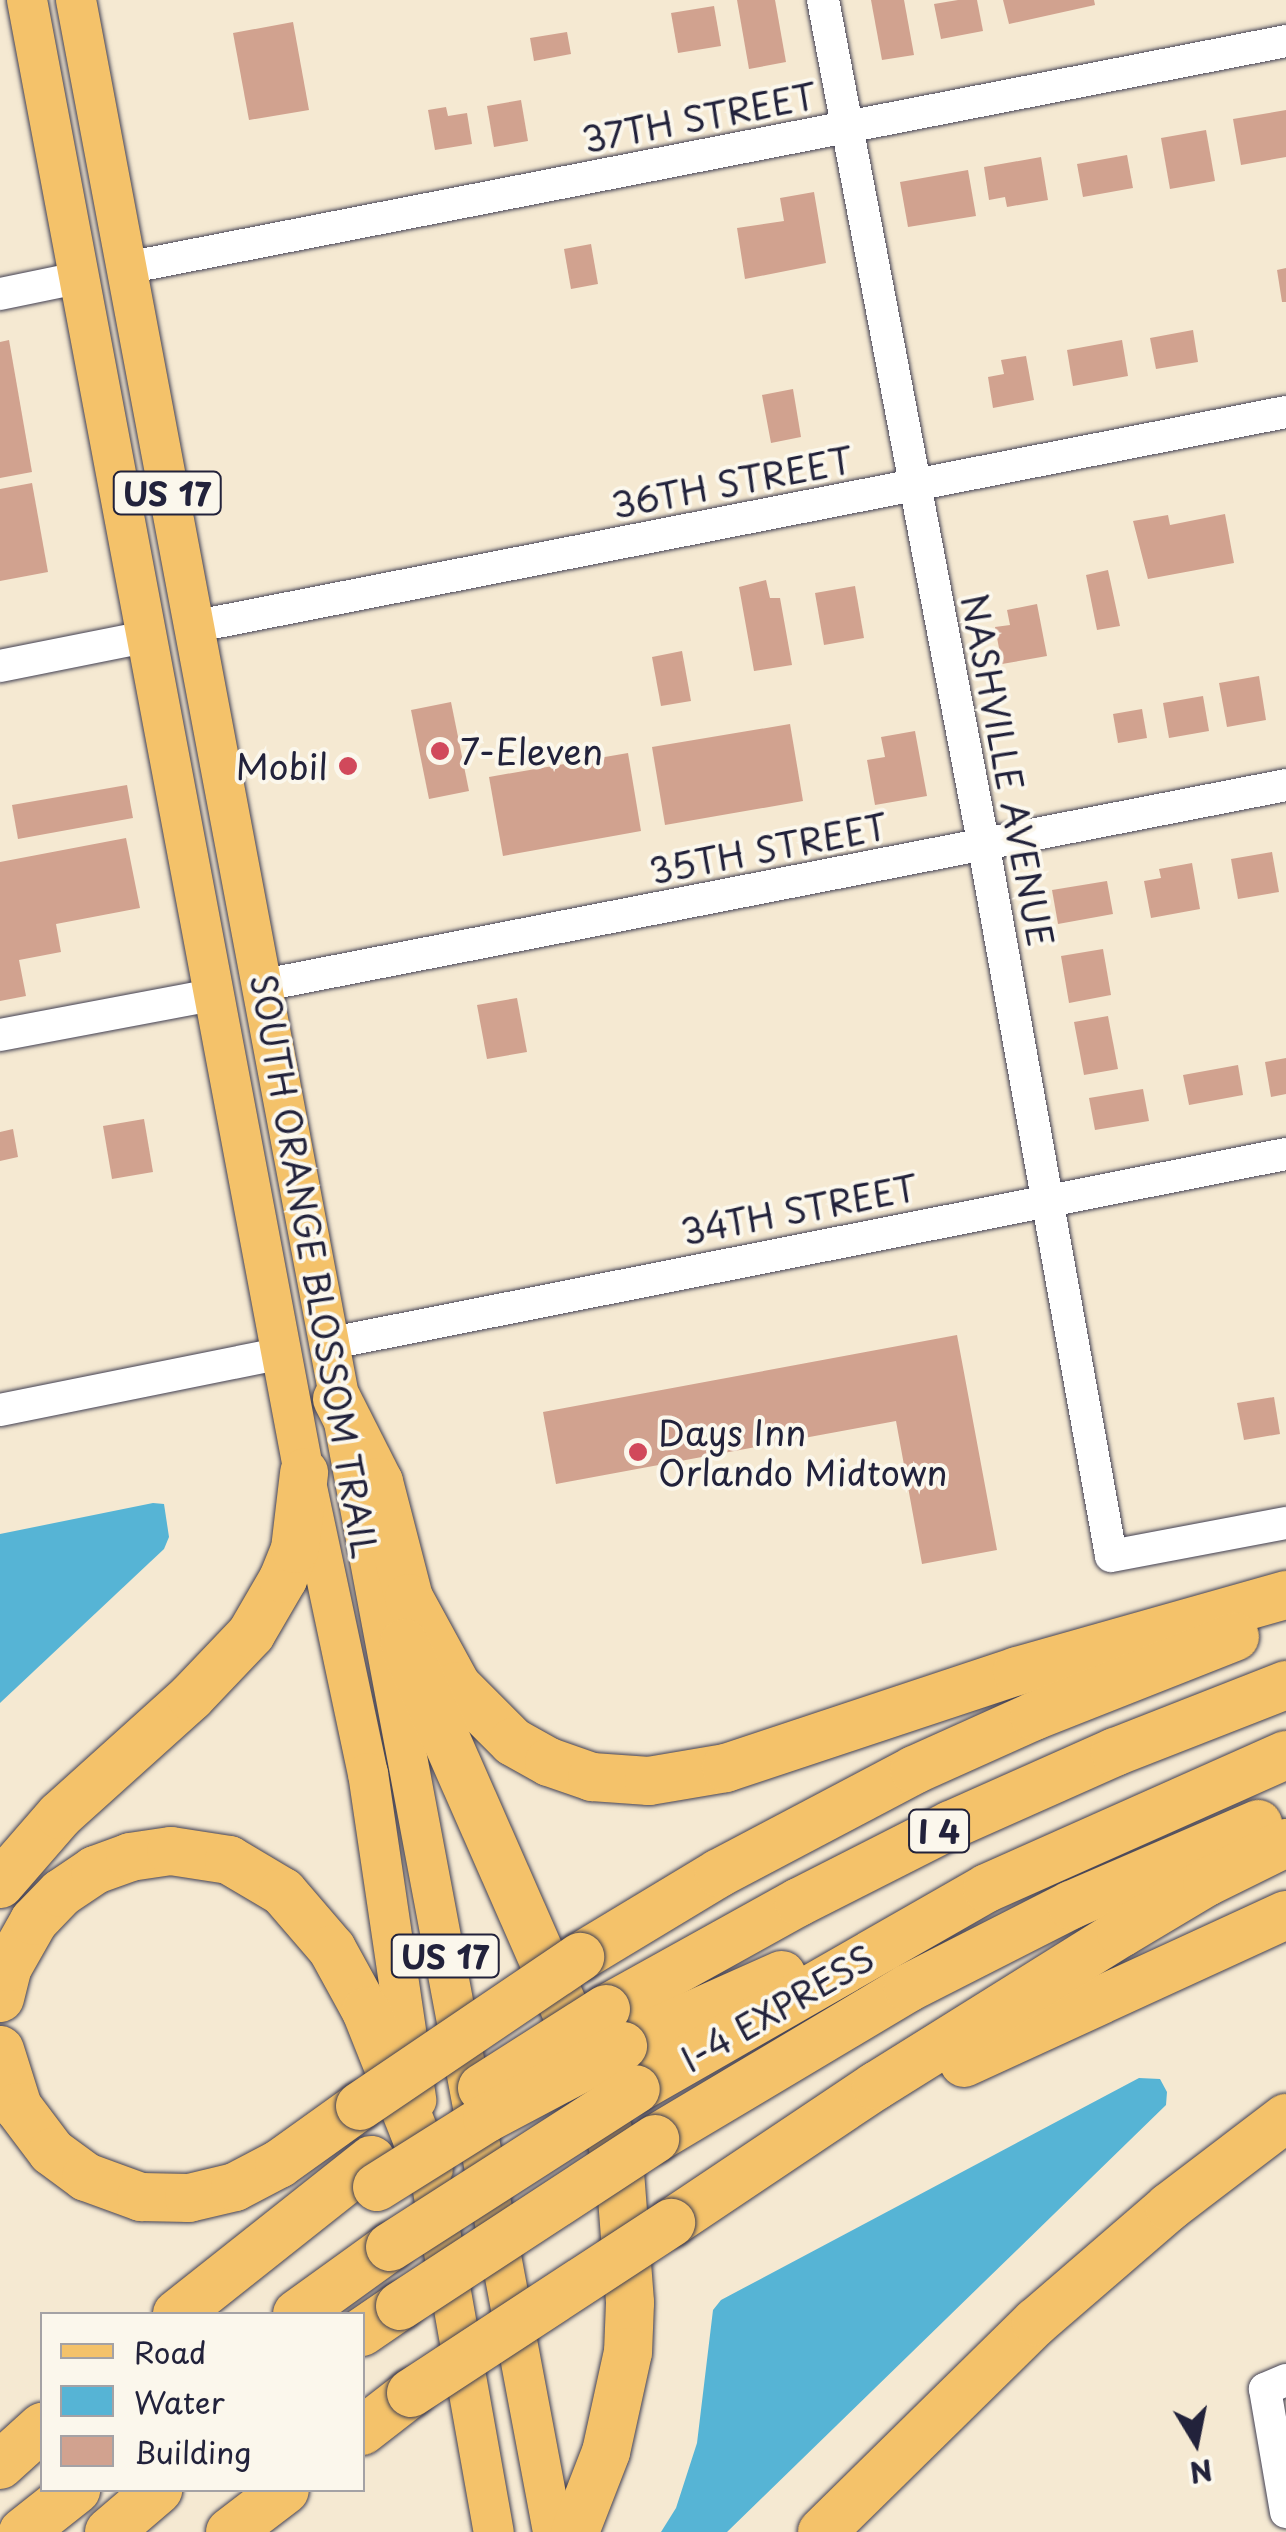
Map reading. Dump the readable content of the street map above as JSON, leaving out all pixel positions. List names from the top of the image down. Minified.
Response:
{"streets":{"highway":["I 4","I-4 EXPRESS"],"main road":["US 17","SOUTH ORANGE BLOSSOM TRAIL"],"street":["37TH STREET","36TH STREET","NASHVILLE AVENUE","35TH STREET","34TH STREET"]},"crossings":[["37TH STREET","NASHVILLE AVENUE"],["37TH STREET","SOUTH ORANGE BLOSSOM TRAIL"],["36TH STREET","NASHVILLE AVENUE"],["36TH STREET","SOUTH ORANGE BLOSSOM TRAIL"],["NASHVILLE AVENUE","35TH STREET"],["NASHVILLE AVENUE","34TH STREET"],["35TH STREET","SOUTH ORANGE BLOSSOM TRAIL"],["34TH STREET","SOUTH ORANGE BLOSSOM TRAIL"],["I 4","I-4 EXPRESS"]],"places":["7-Eleven","Mobil","Days Inn Orlando Midtown"],"legend":["Road","Water","Building"],"north":"bottom"}
